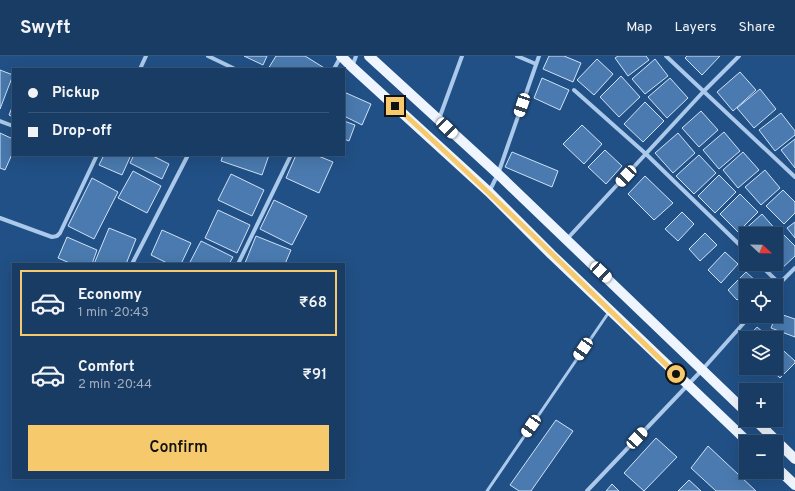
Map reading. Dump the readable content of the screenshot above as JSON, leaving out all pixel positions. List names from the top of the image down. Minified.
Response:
{"north":"right","page":{"header":"Swyft","nav":["Map","Layers","Share"],"banner":["Pickup","Drop-off"],"map_buttons":["+","−"],"list":[{"name":"Economy","note":"1 min · 20:43","value":"₹68"},{"name":"Comfort","note":"2 min · 20:44","value":"₹91"}],"buttons":"Confirm"}}
